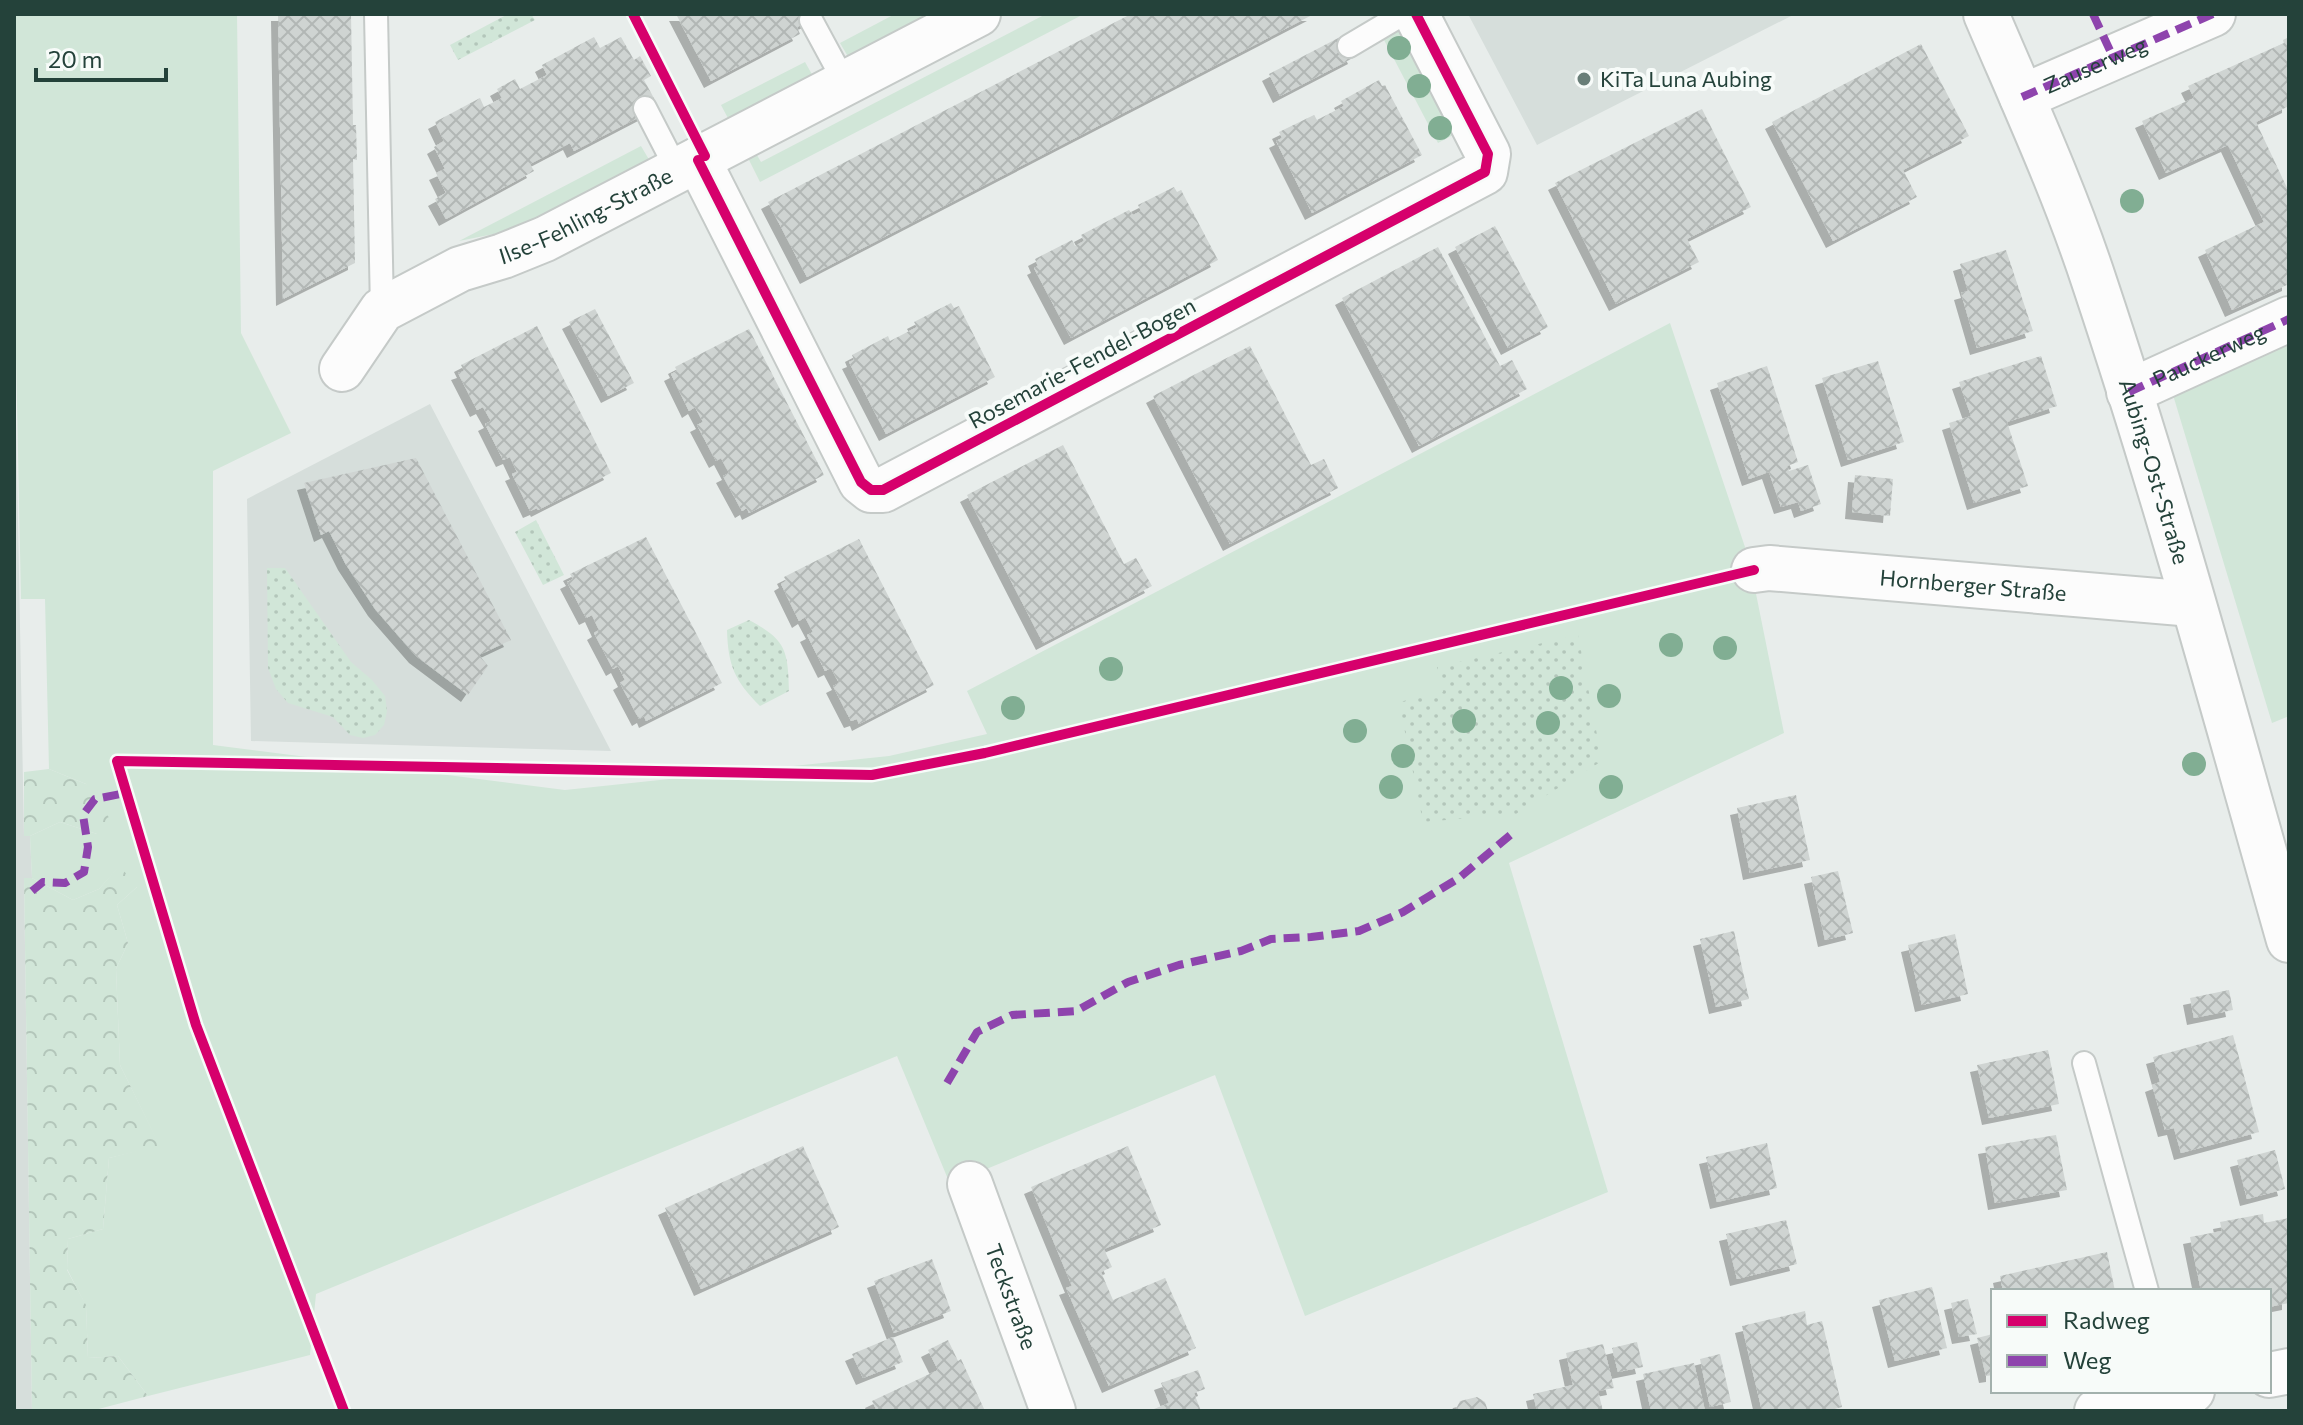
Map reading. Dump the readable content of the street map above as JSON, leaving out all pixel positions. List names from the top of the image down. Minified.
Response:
{"streets":{"street":["Zauserweg","Ilse-Fehling-Straße","Pauckerweg","Rosemarie-Fendel-Bogen","Aubing-Ost-Straße","Hornberger Straße","Teckstraße"]},"crossings":[["Zauserweg","Aubing-Ost-Straße"],["Ilse-Fehling-Straße","Rosemarie-Fendel-Bogen"],["Pauckerweg","Aubing-Ost-Straße"],["Aubing-Ost-Straße","Hornberger Straße"]],"places":["KiTa Luna Aubing"],"legend":["Radweg","Weg"],"scale_bar":"20 m"}
